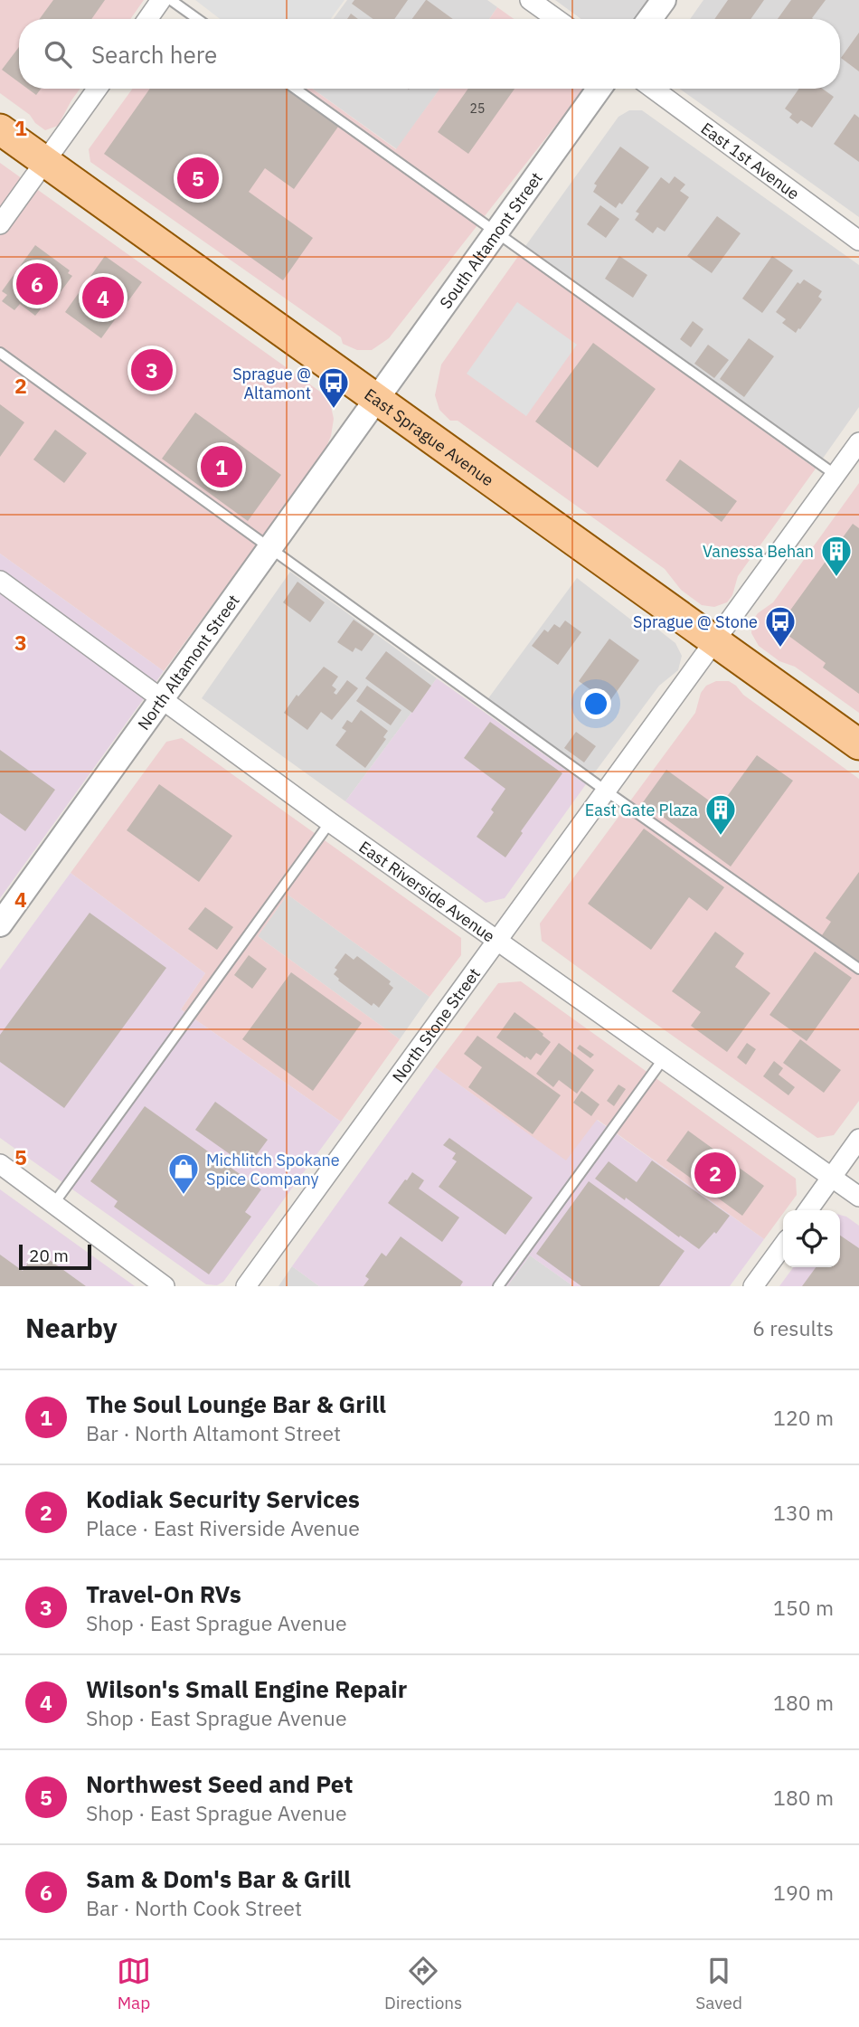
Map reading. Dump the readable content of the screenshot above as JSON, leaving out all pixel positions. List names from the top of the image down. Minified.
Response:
{"streets":{"main road":["East Sprague Avenue"],"street":["East 1st Avenue","South Altamont Street","North Altamont Street","East Riverside Avenue","North Stone Street"]},"crossings":[["South Altamont Street","East Sprague Avenue"],["South Altamont Street","North Altamont Street"],["East Sprague Avenue","North Altamont Street"],["East Sprague Avenue","North Stone Street"],["North Altamont Street","East Riverside Avenue"],["East Riverside Avenue","North Stone Street"]],"places":{"bus stop":["Sprague @ Altamont","Sprague @ Stone"],"building":["Vanessa Behan","East Gate Plaza"],"shop":["Michlitch Spokane Spice Company"]},"house_numbers":["25"],"scale_bar":"20 m","page":{"search":"Search here","pins":["5","6","4","3","1","2"],"scale":"20 m","heading":["Nearby","6 results"],"list":[{"mark":"1","name":"The Soul Lounge Bar & Grill","note":"Bar · North Altamont Street","value":"120 m"},{"mark":"2","name":"Kodiak Security Services","note":"Place · East Riverside Avenue","value":"130 m"},{"mark":"3","name":"Travel-On RVs","note":"Shop · East Sprague Avenue","value":"150 m"},{"mark":"4","name":"Wilson's Small Engine Repair","note":"Shop · East Sprague Avenue","value":"180 m"},{"mark":"5","name":"Northwest Seed and Pet","note":"Shop · East Sprague Avenue","value":"180 m"},{"mark":"6","name":"Sam & Dom's Bar & Grill","note":"Bar · North Cook Street","value":"190 m"}],"nav":["Map","Directions","Saved"]},"grid":{"rows":["1","2","3","4","5"]}}
